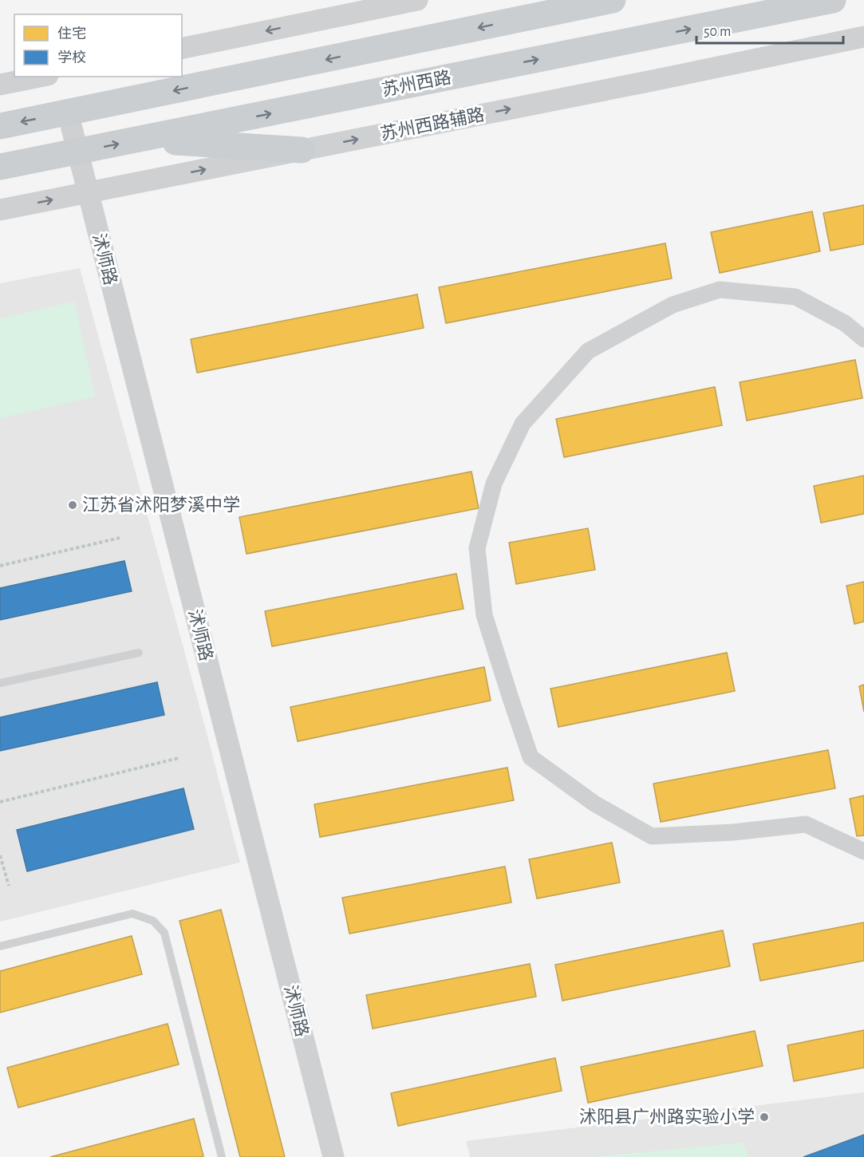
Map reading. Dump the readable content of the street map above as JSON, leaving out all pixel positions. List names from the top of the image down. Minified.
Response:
{"streets":{"main road":["苏州西路"],"street":["苏州西路辅路","沭师路"]},"crossings":[["苏州西路","沭师路"],["苏州西路辅路","沭师路"]],"places":["江苏省沭阳梦溪中学","沭阳县广州路实验小学"],"legend":["住宅","学校"],"scale_bar":"50 m"}
